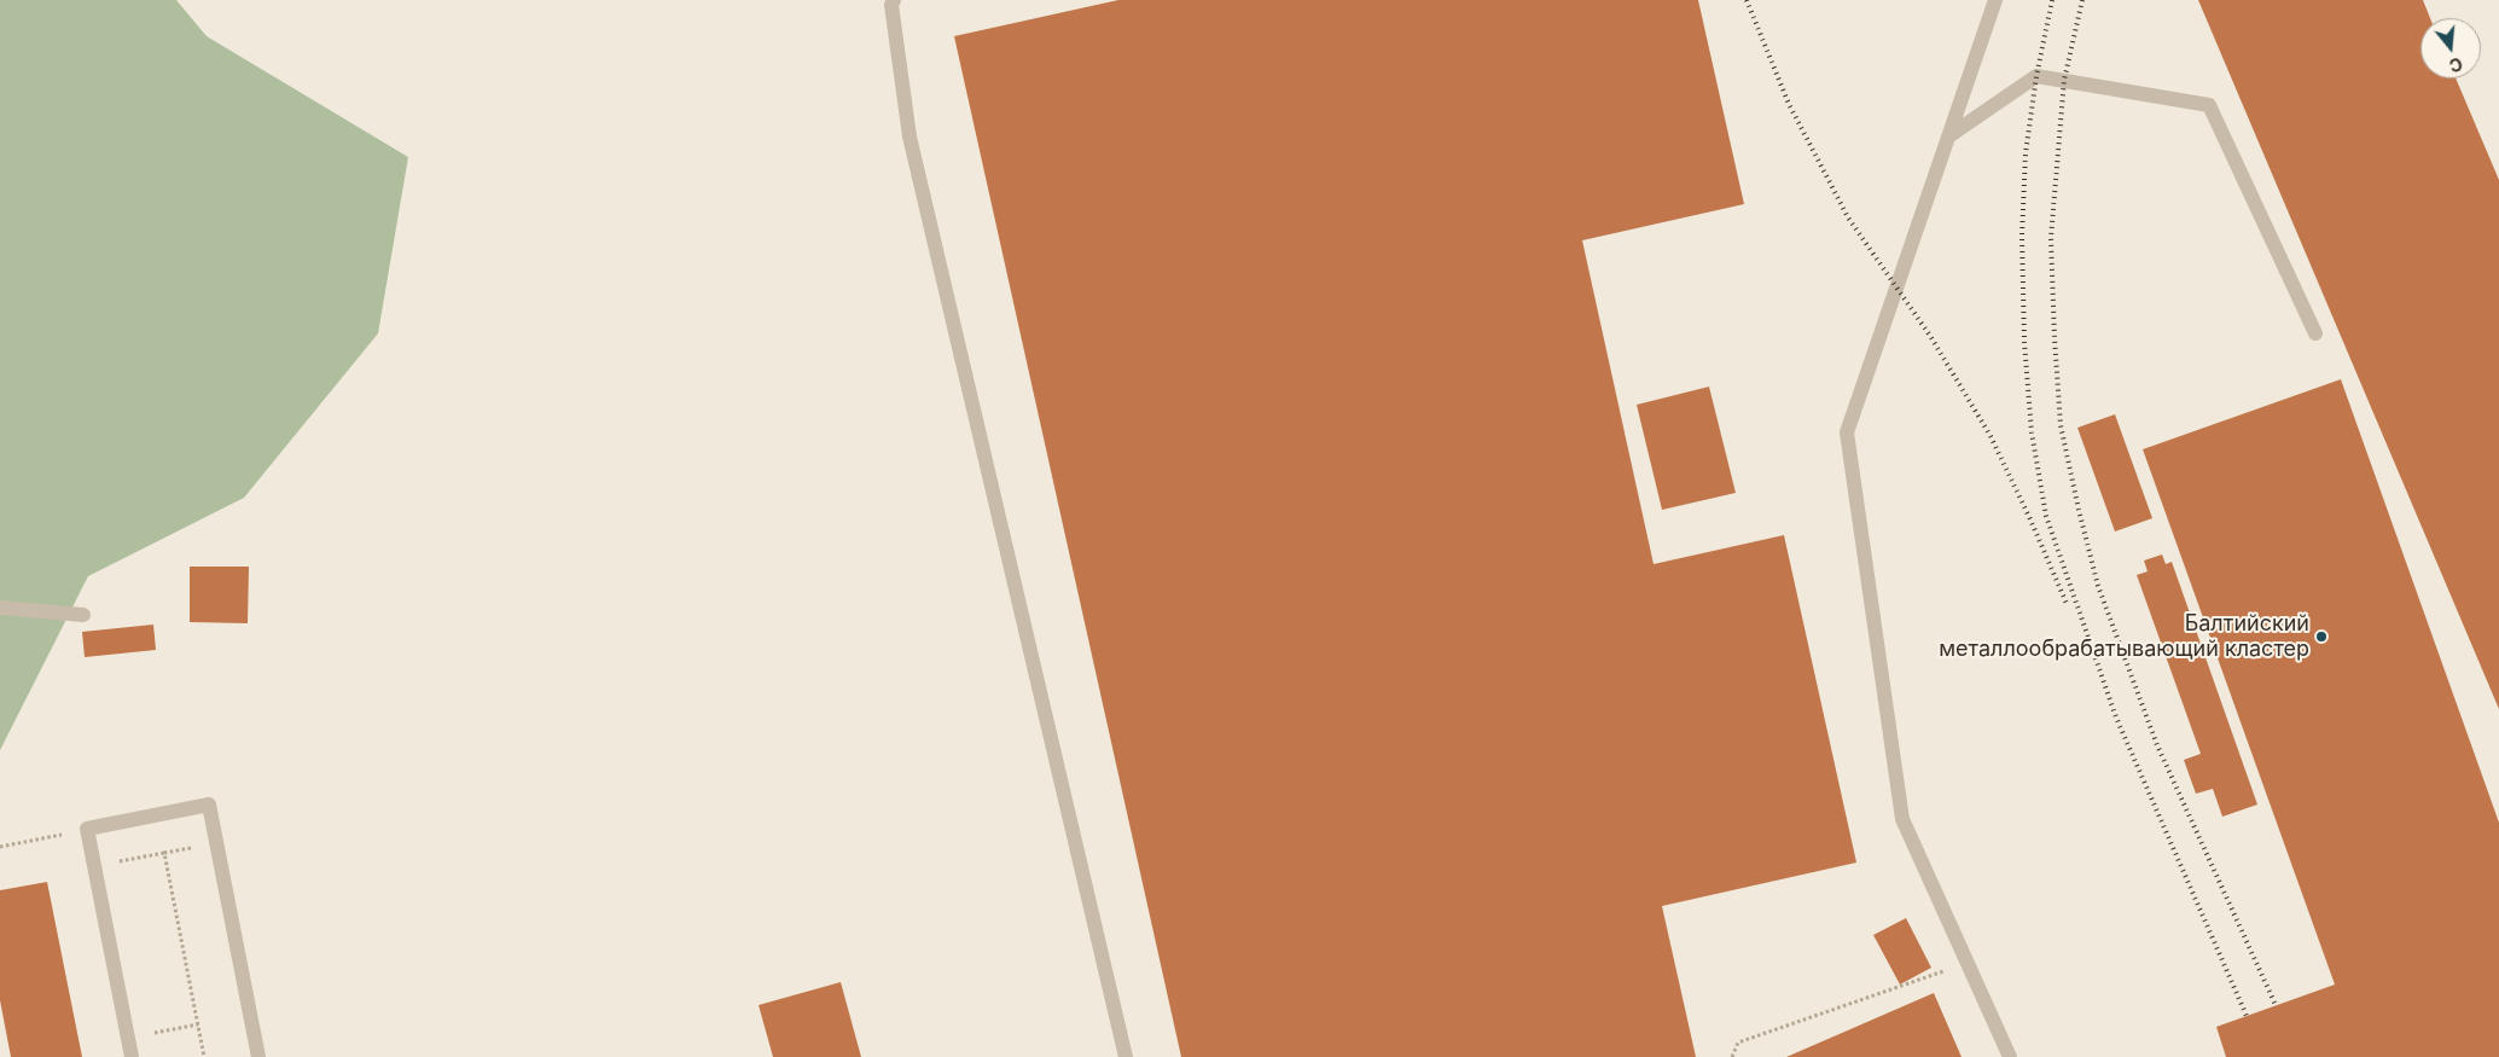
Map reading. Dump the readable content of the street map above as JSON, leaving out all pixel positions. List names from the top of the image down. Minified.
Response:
{"places":["Балтийский металлообрабатывающий кластер"],"north":"bottom"}
